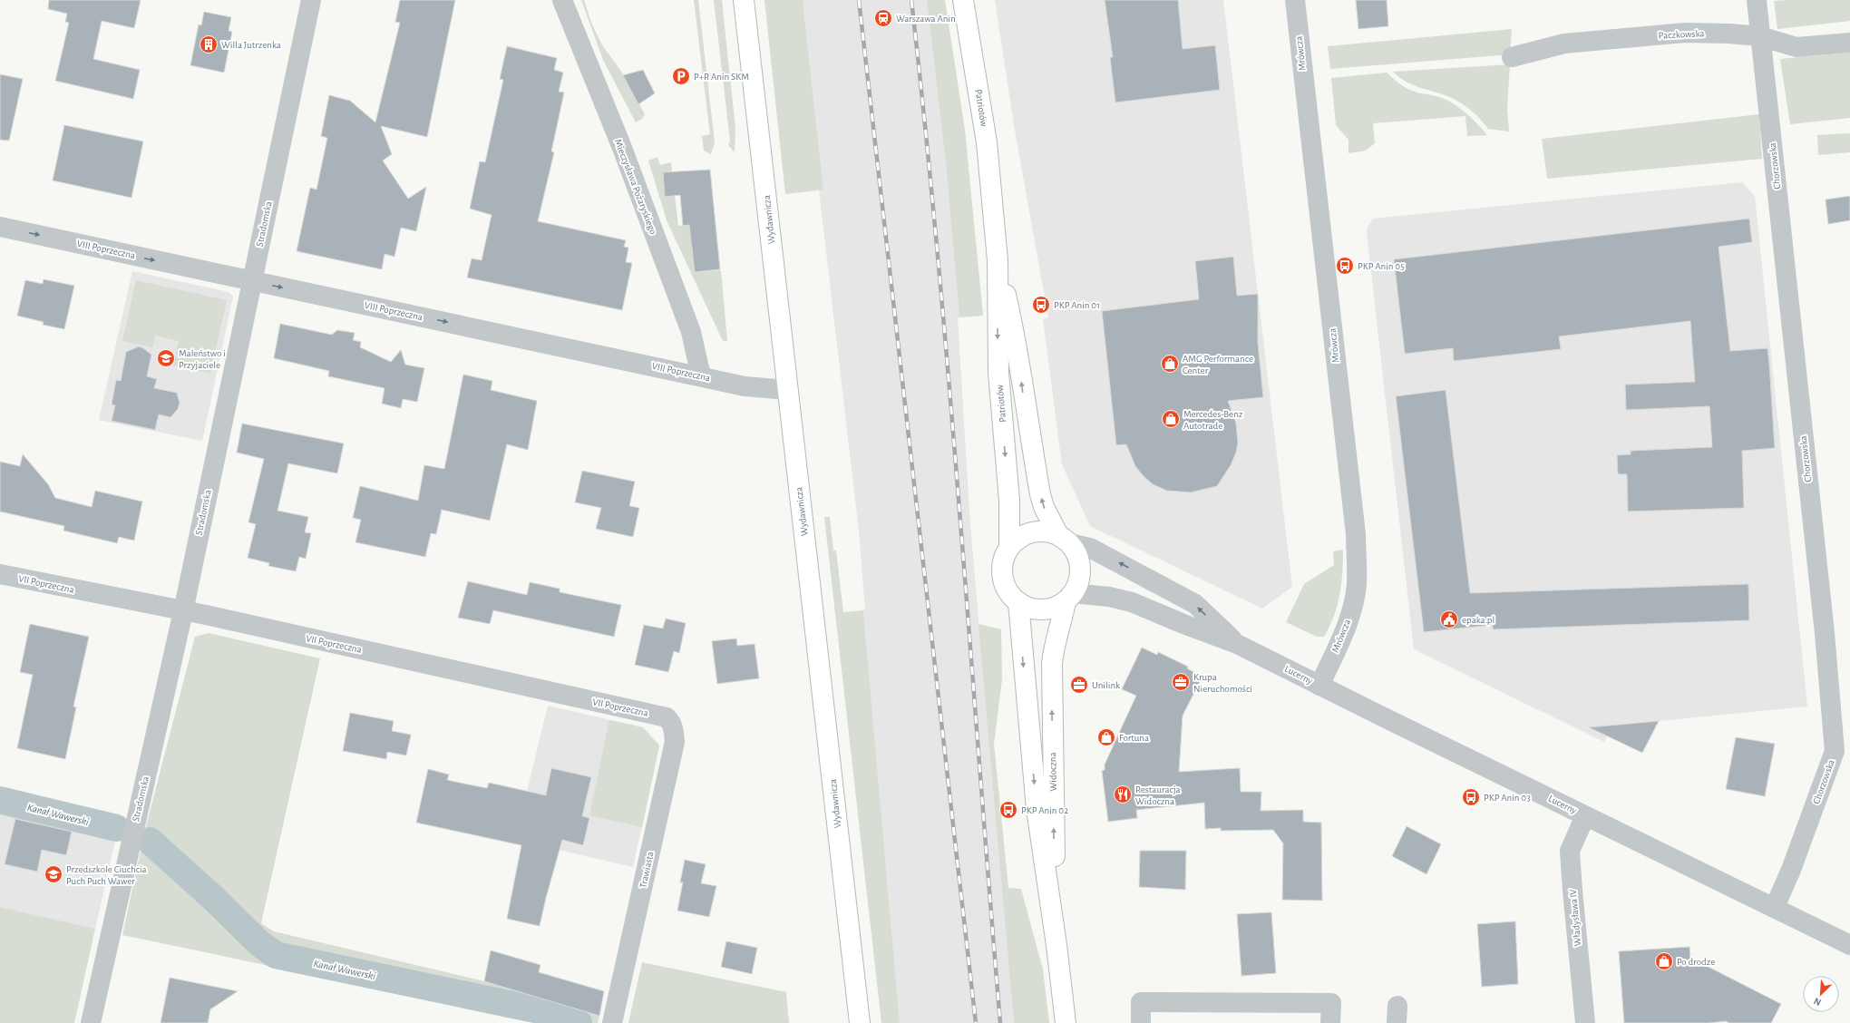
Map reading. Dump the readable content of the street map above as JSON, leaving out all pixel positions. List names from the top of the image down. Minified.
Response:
{"streets":{"main road":["Patriotów","Wydawnicza","Widoczna"],"street":["Paczkowska","Mrówcza","Chorzowska","Mieczysława Pożaryskiego","Stradomska","VIII Poprzeczna","VII Poprzeczna","Lucerny","Trawiasta","Władysława IV"]},"crossings":[["Paczkowska","Chorzowska"],["Mrówcza","Lucerny"],["Patriotów","Lucerny"],["Patriotów","Widoczna"],["Chorzowska","Lucerny"],["Mieczysława Pożaryskiego","VIII Poprzeczna"],["Wydawnicza","VIII Poprzeczna"],["Stradomska","VIII Poprzeczna"],["Stradomska","VII Poprzeczna"],["VII Poprzeczna","Trawiasta"],["Lucerny","Widoczna"],["Lucerny","Władysława IV"]],"one_way":["VIII Poprzeczna"],"water":["Kanał Wawerski"],"places":{"station":["Warszawa Anin"],"building":["Willa Jutrzenka"],"parking":["P+R Anin SKM"],"bus stop":["PKP Anin 05","PKP Anin 01","PKP Anin 03","PKP Anin 02"],"school or university":["Maleństwo i Przyjaciele","Przedszkole Ciuchcia Puch Puch Wawer"],"shop":["AMG Performance Center","Mercedes-Benz Autotrade","Fortuna","Po drodze"],"public building":["epaka.pl"],"office":["Krupa Nieruchomości","Unilink"],"restaurant":["Restauracja Widoczna"]},"north":"bottom left"}
